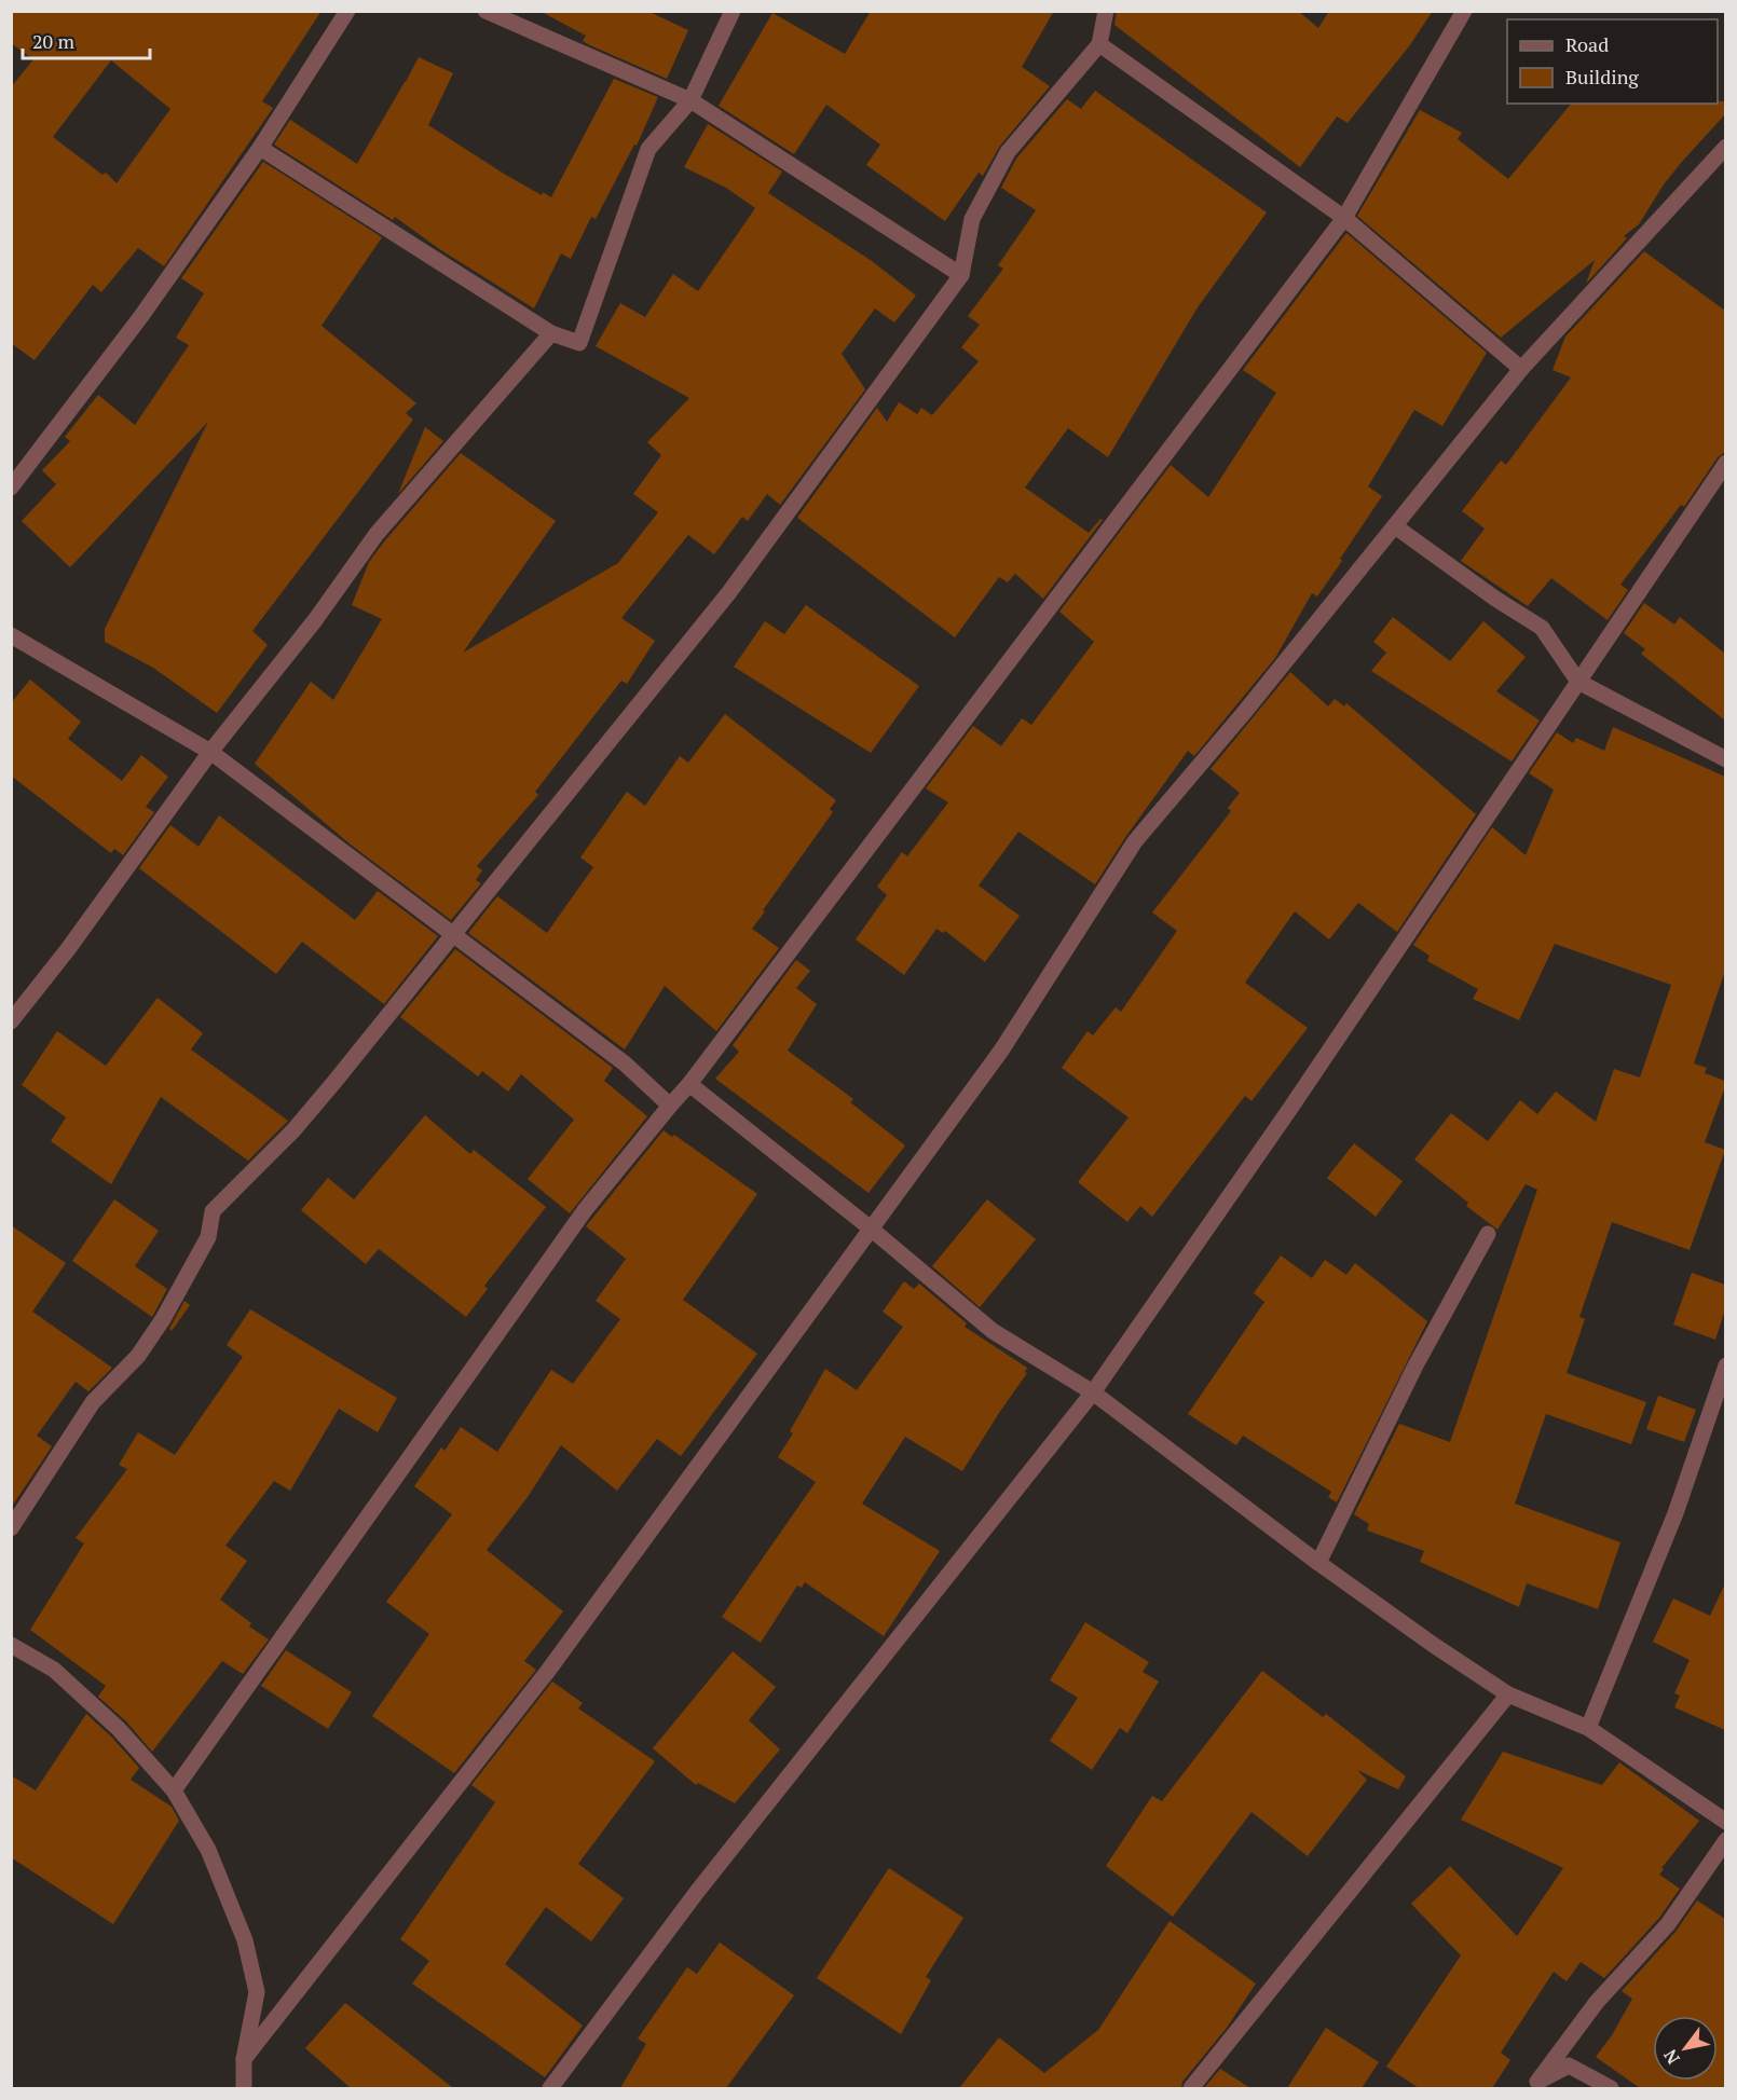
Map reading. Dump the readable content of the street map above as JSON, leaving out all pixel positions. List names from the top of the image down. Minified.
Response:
{"legend":["Road","Building"],"scale_bar":"20 m","north":"bottom left"}
